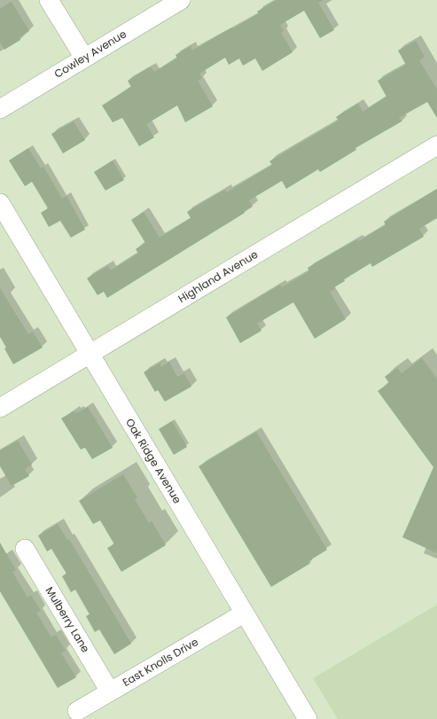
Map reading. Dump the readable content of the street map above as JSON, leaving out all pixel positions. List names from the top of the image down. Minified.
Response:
{"streets":{"street":["Cowley Avenue","Highland Avenue","Oak Ridge Avenue","Mulberry Lane","East Knolls Drive"]},"crossings":[["Highland Avenue","Oak Ridge Avenue"],["Oak Ridge Avenue","East Knolls Drive"],["Mulberry Lane","East Knolls Drive"]]}
